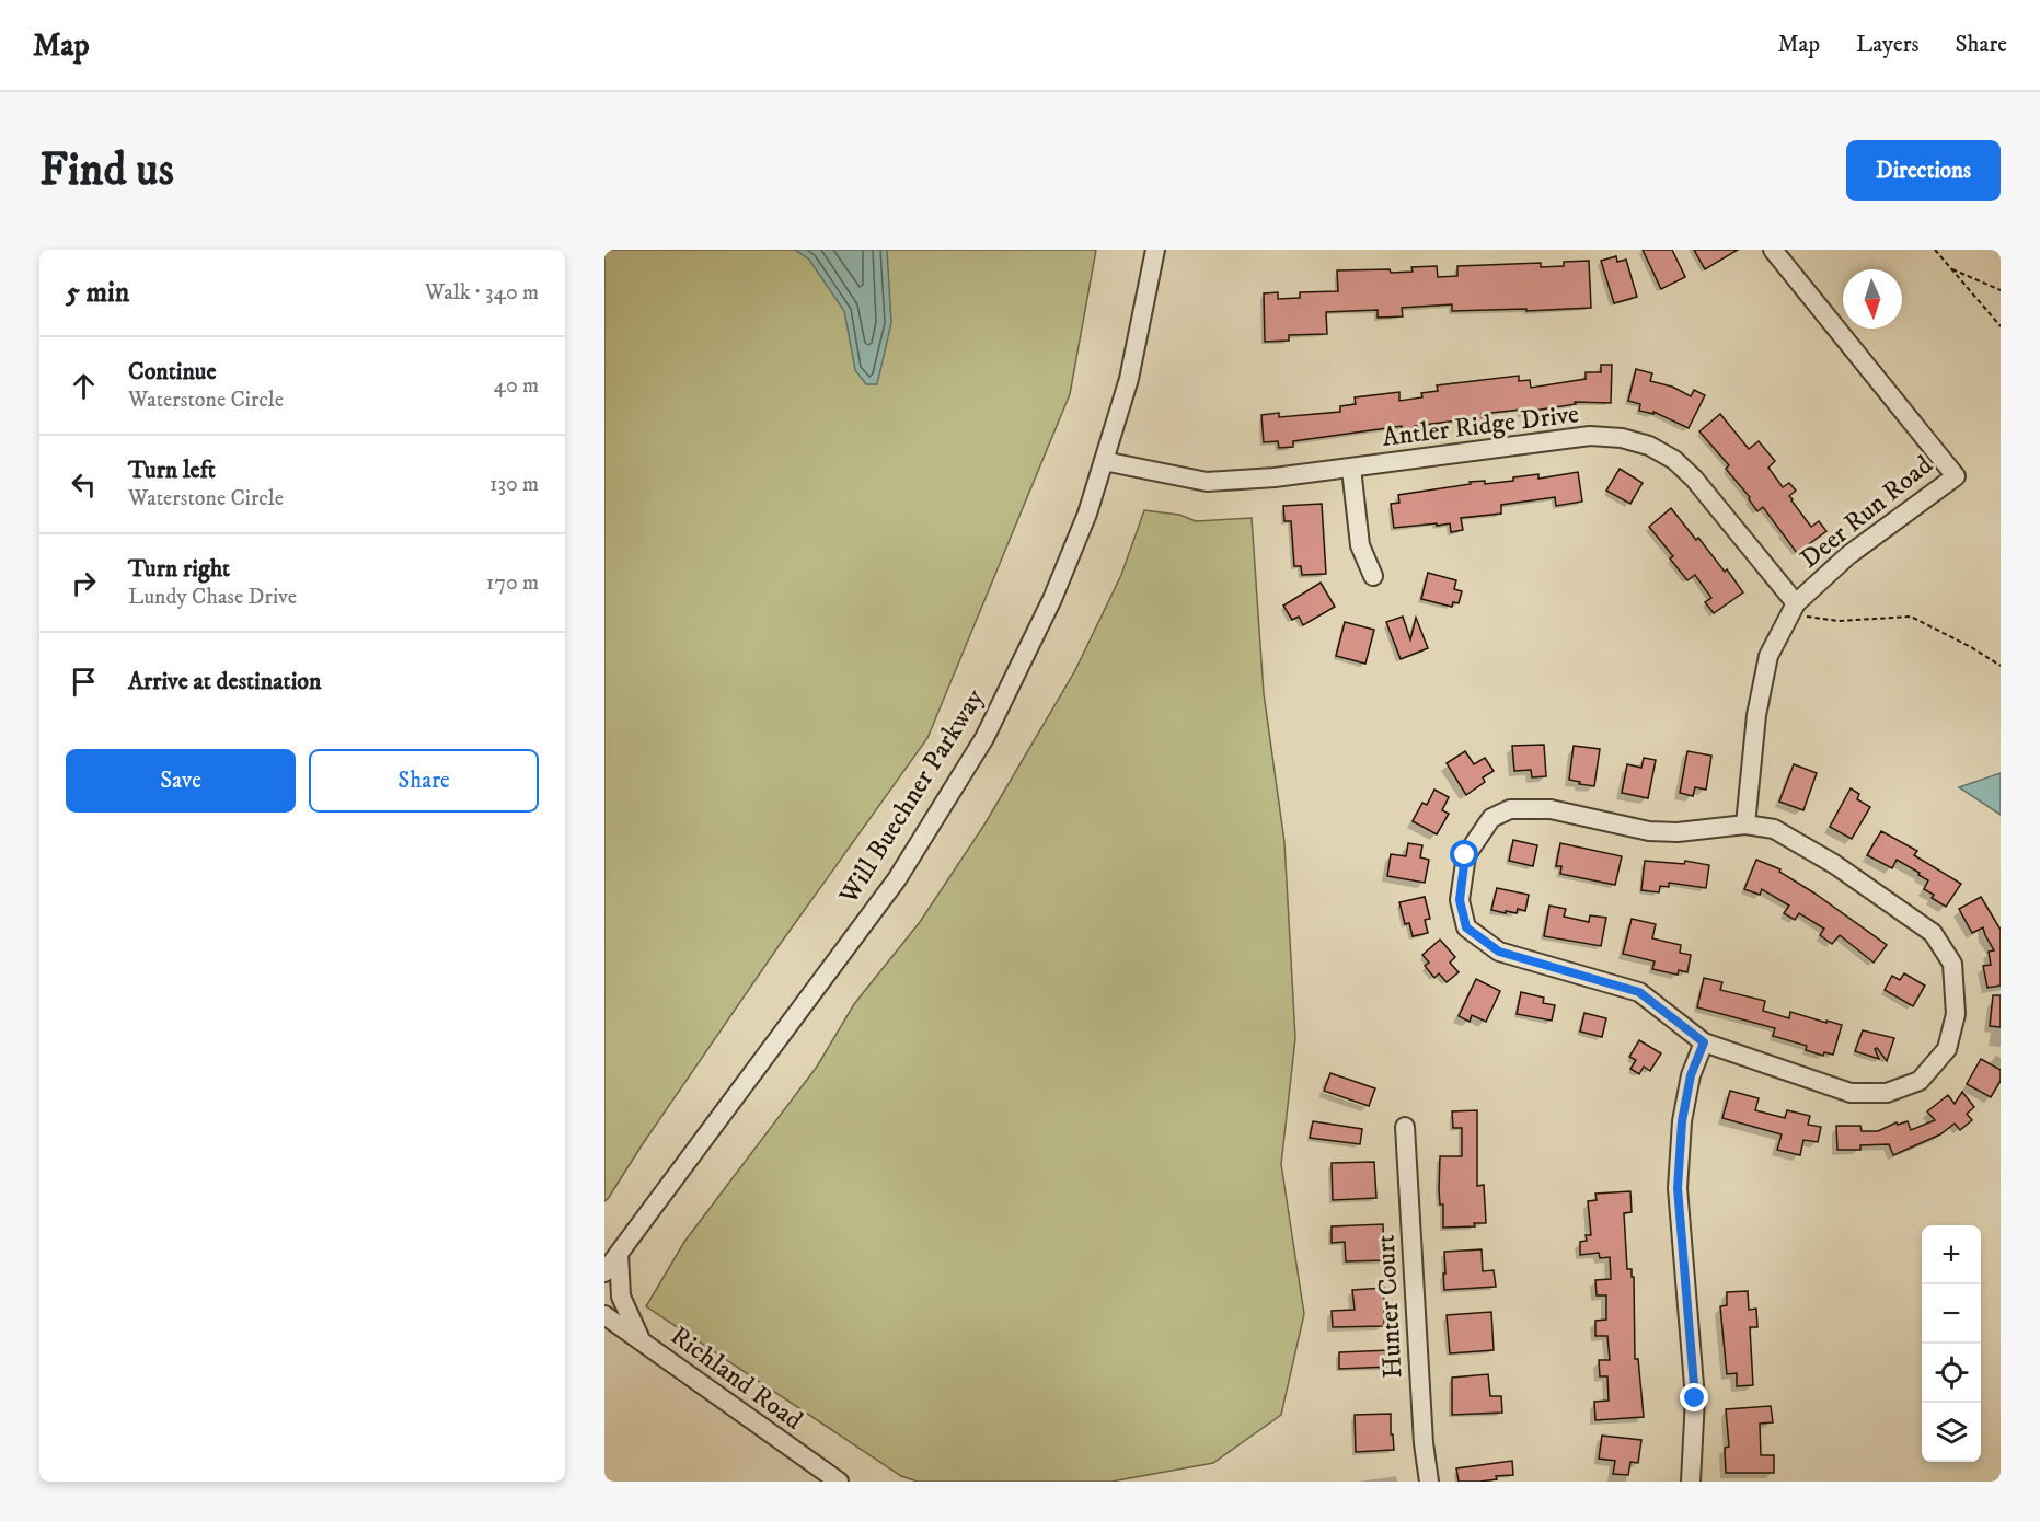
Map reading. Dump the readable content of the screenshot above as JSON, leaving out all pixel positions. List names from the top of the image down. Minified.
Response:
{"streets":{"street":["Antler Ridge Drive","Deer Run Road","Will Buechner Parkway","Hunter Court","Richland Road"]},"crossings":[["Antler Ridge Drive","Deer Run Road"],["Antler Ridge Drive","Will Buechner Parkway"]],"north":"bottom","page":{"header":"Map","nav":["Map","Layers","Share"],"buttons":["Directions",["Save","Share"]],"title":"Find us","heading":["5 min","Walk · 340 m"],"list":[["Continue","Waterstone Circle","40 m"],["Turn left","Waterstone Circle","130 m"],["Turn right","Lundy Chase Drive","170 m"],"Arrive at destination"],"map_buttons":["+","−"]}}
